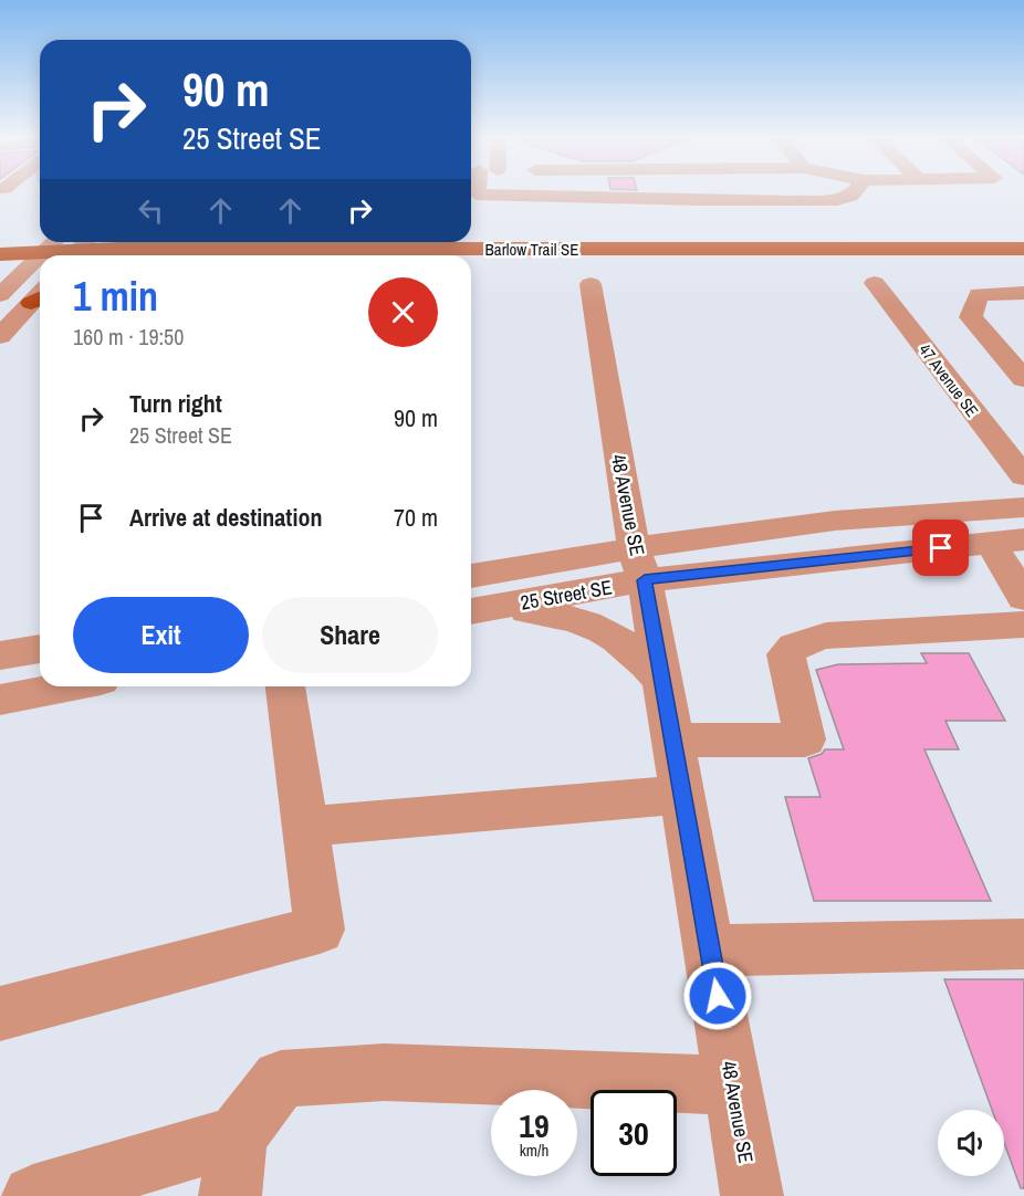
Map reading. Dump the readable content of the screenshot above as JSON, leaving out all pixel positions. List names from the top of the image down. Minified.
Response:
{"streets":{"main road":["Barlow Trail SE"],"street":["47 Avenue SE","48 Avenue SE","25 Street SE"]},"crossings":[["48 Avenue SE","25 Street SE"]],"page":{"turn":["90 m","25 Street SE"],"heading":["1 min","160 m · 19:50"],"list":[{"name":"Turn right","note":"25 Street SE","value":"90 m"},{"name":"Arrive at destination","value":"70 m"}],"buttons":["Exit","Share"],"speed":"19 km/h","limit":"30"}}
